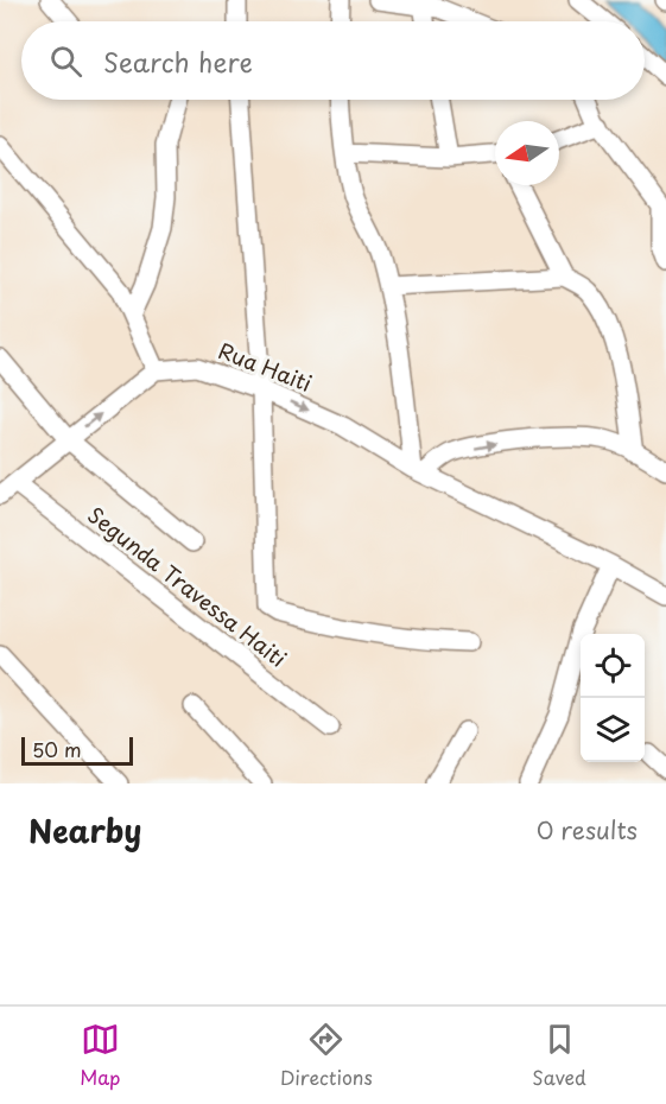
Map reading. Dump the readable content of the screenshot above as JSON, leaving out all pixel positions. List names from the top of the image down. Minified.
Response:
{"streets":{"street":["Rua Haiti","Segunda Travessa Haiti"]},"scale_bar":"50 m","north":"left","page":{"search":"Search here","scale":"50 m","heading":["Nearby","0 results"],"nav":["Map","Directions","Saved"]}}
